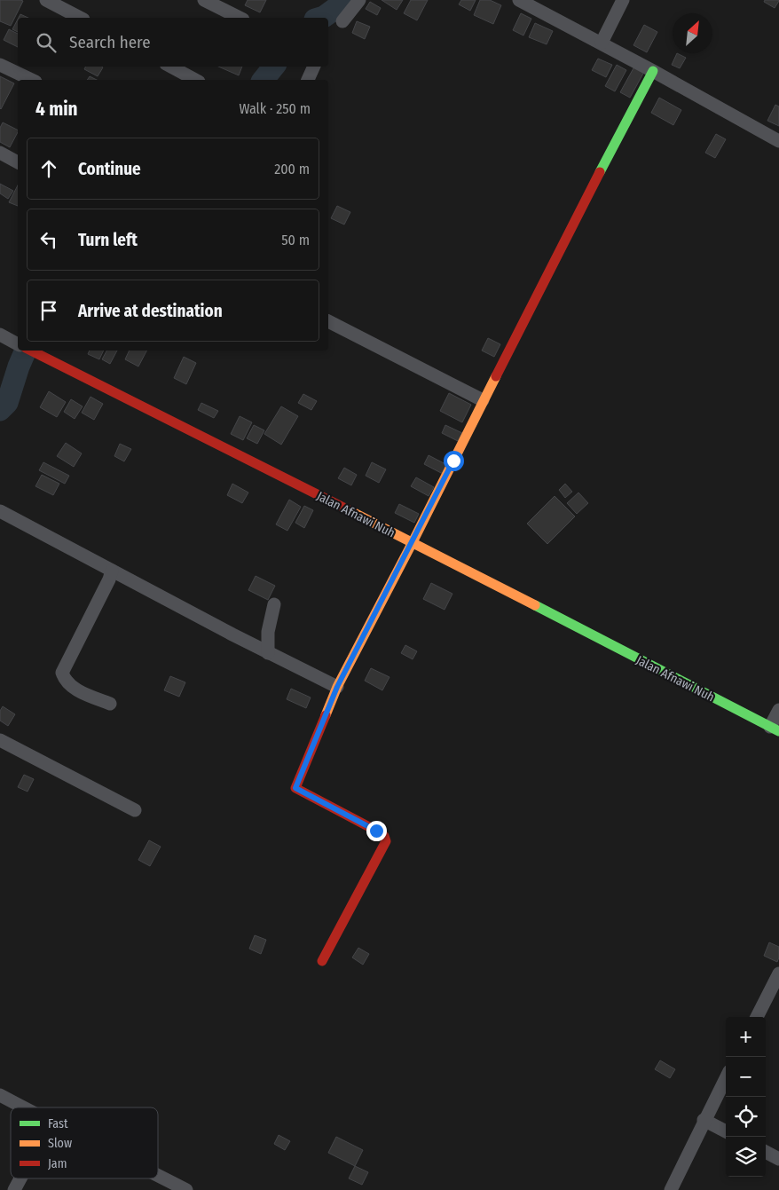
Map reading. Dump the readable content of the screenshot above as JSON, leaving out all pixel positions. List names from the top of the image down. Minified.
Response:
{"streets":{"street":["Jalan Afnawi Nuh"]},"legend":["Fast","Slow","Jam"],"north":"top right","page":{"search":"Search here","heading":["4 min","Walk · 250 m"],"list":[["Continue","200 m"],["Turn left","50 m"],"Arrive at destination"],"map_buttons":["+","−"]}}
